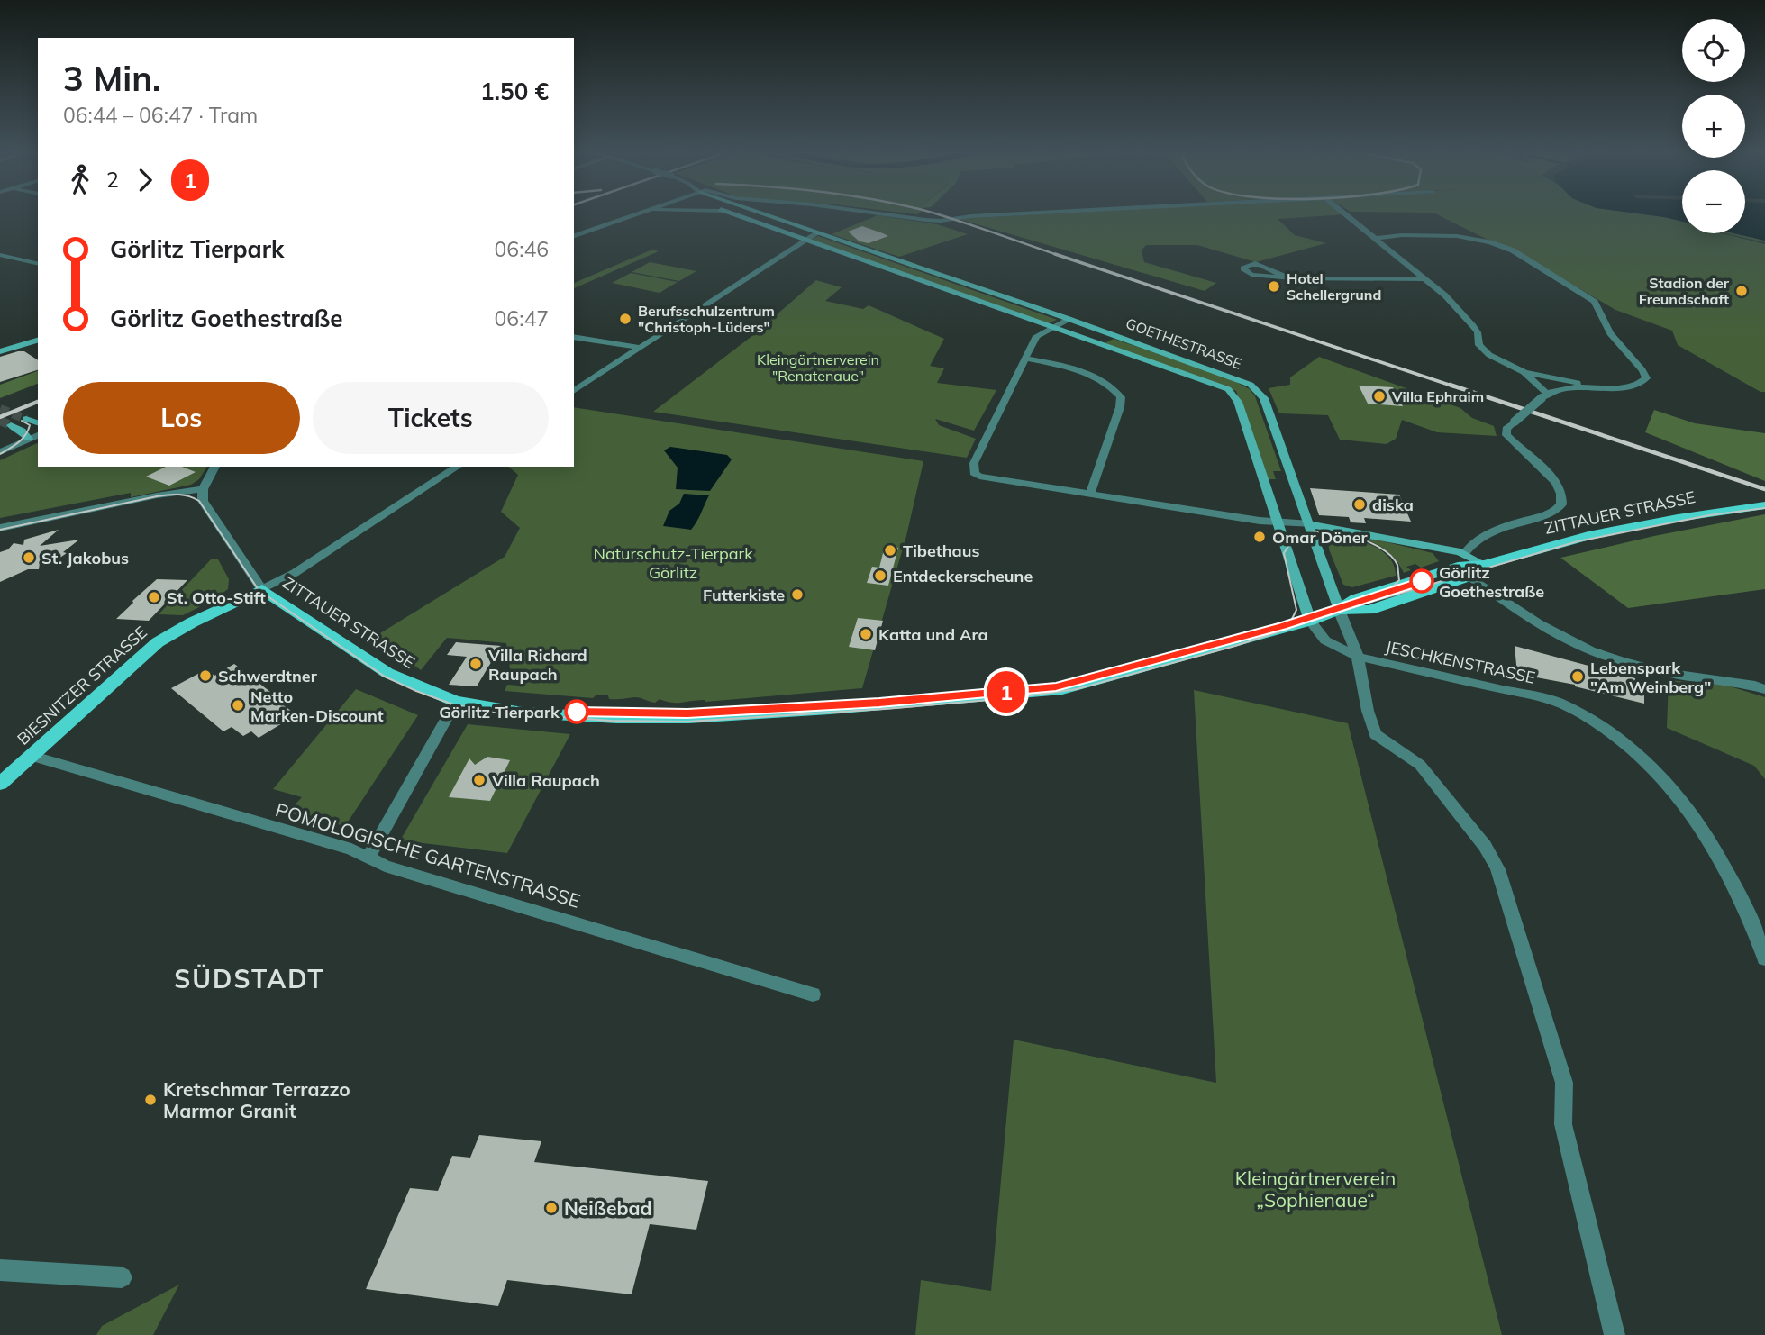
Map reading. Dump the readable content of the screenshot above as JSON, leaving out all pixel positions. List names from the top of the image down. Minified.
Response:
{"streets":{"main road":["ZITTAUER STRASSE","BIESNITZER STRASSE"],"street":["GOETHESTRASSE","JESCHKENSTRASSE","POMOLOGISCHE GARTENSTRASSE"]},"crossings":[["GOETHESTRASSE","ZITTAUER STRASSE"],["GOETHESTRASSE","JESCHKENSTRASSE"],["ZITTAUER STRASSE","JESCHKENSTRASSE"],["ZITTAUER STRASSE","BIESNITZER STRASSE"],["BIESNITZER STRASSE","POMOLOGISCHE GARTENSTRASSE"]],"districts":["SÜDSTADT"],"parks":["Kleingärtnerverein \"Renatenaue\"","Naturschutz-Tierpark Görlitz","Kleingärtnerverein „Sophienaue“"],"places":["Hotel Schellergrund","Stadion der Freundschaft","Berufsschulzentrum \"Christoph-Lüders\"","Villa Ephraim","diska","Omar Döner","Tibethaus","St. Jakobus","Entdeckerscheune","Görlitz Goethestraße","Futterkiste","St. Otto-Stift","Katta und Ara","Villa Richard Raupach","Schwerdtner","Lebenspark \"Am Weinberg\"","Netto Marken-Discount","Görlitz Tierpark","Villa Raupach","Kretschmar Terrazzo Marmor Granit","Neißebad"],"lines":["tram line 1"],"page":{"on_map":"1","map_buttons":["+","−"],"heading":["3 Min.","06:44 – 06:47 · Tram","1.50 €"],"legs":["2","1"],"list":[{"name":"Görlitz Tierpark","value":"06:46"},{"name":"Görlitz Goethestraße","value":"06:47"}],"buttons":["Los","Tickets"]}}
